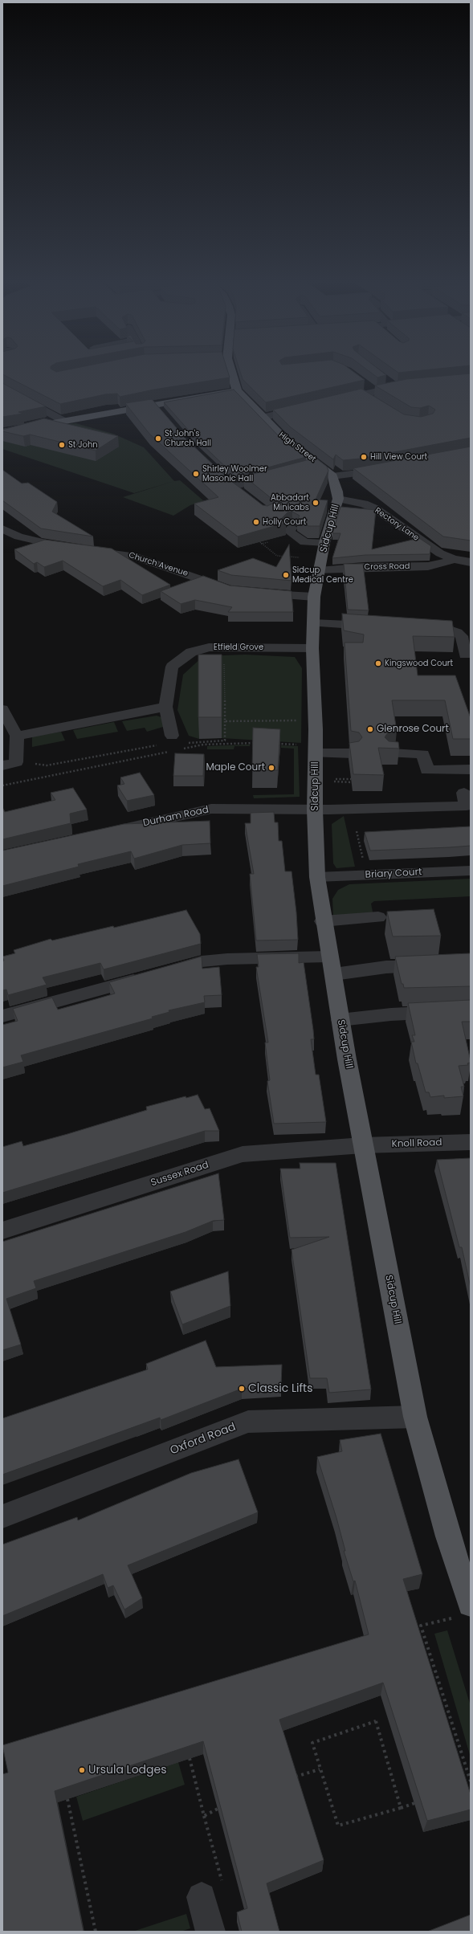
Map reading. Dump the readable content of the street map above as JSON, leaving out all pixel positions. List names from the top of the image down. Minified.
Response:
{"streets":{"main road":["High Street","Sidcup Hill"],"street":["Rectory Lane","Church Avenue","Cross Road","Etfield Grove","Durham Road","Briary Court","Knoll Road","Sussex Road","Oxford Road"]},"crossings":[["High Street","Sidcup Hill"],["Rectory Lane","Sidcup Hill"],["Rectory Lane","Cross Road"],["Sidcup Hill","Cross Road"],["Sidcup Hill","Etfield Grove"],["Sidcup Hill","Durham Road"],["Sidcup Hill","Briary Court"],["Sidcup Hill","Knoll Road"],["Sidcup Hill","Sussex Road"],["Sidcup Hill","Oxford Road"],["Knoll Road","Sussex Road"]],"places":["St John's Church Hall","St John","Hill View Court","Shirley Woolmer Masonic Hall","Abbadart Minicabs","Holly Court","Sidcup Medical Centre","Kingswood Court","Glenrose Court","Maple Court","Classic Lifts","Ursula Lodges"]}
